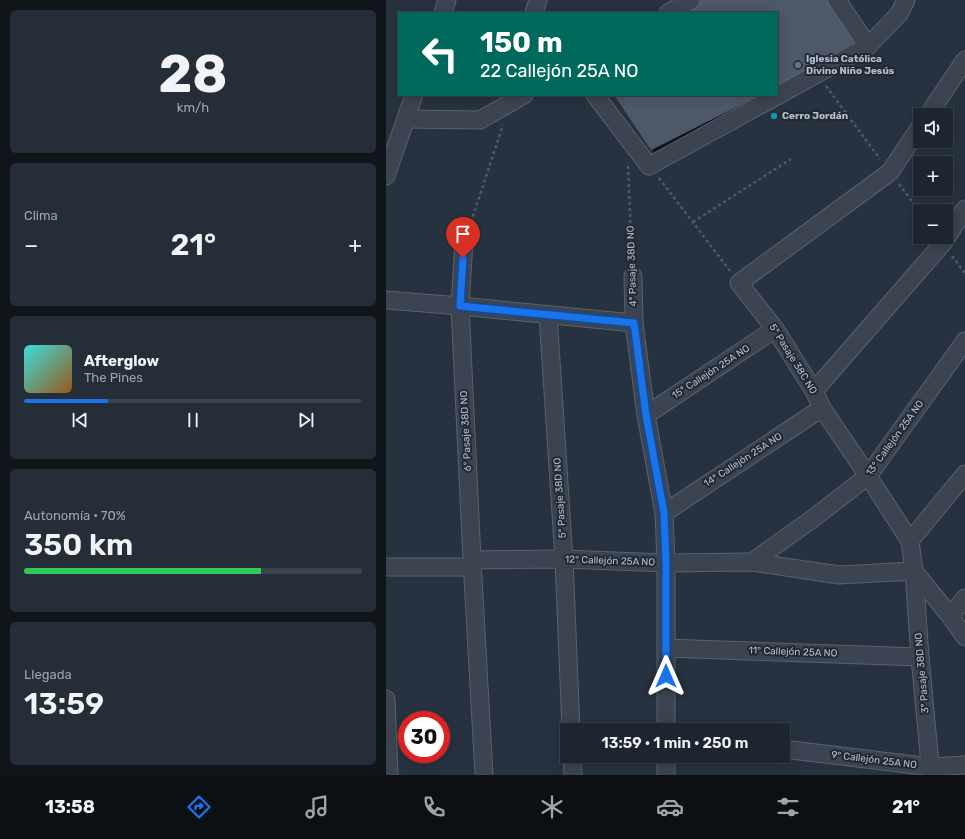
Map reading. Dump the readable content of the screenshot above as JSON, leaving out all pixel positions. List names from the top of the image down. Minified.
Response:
{"streets":{"street":["4° Pasaje 38D NO","5° Pasaje 38C NO","15° Callejón 25A NO","6° Pasaje 38D NO","13° Callejón 25A NO","14° Callejón 25A NO","5° Pasaje 38D NO","12° Callejón 25A NO","11° Callejón 25A NO","3° Pasaje 38D NO","9° Callejón 25A NO"]},"crossings":[["4° Pasaje 38D NO","15° Callejón 25A NO"],["4° Pasaje 38D NO","14° Callejón 25A NO"],["4° Pasaje 38D NO","12° Callejón 25A NO"],["4° Pasaje 38D NO","11° Callejón 25A NO"],["5° Pasaje 38C NO","15° Callejón 25A NO"],["5° Pasaje 38C NO","13° Callejón 25A NO"],["5° Pasaje 38C NO","14° Callejón 25A NO"],["5° Pasaje 38C NO","12° Callejón 25A NO"],["5° Pasaje 38C NO","3° Pasaje 38D NO"],["6° Pasaje 38D NO","12° Callejón 25A NO"],["13° Callejón 25A NO","12° Callejón 25A NO"],["5° Pasaje 38D NO","12° Callejón 25A NO"],["12° Callejón 25A NO","3° Pasaje 38D NO"],["11° Callejón 25A NO","3° Pasaje 38D NO"],["3° Pasaje 38D NO","9° Callejón 25A NO"]],"places":["Iglesia Católica Divino Niño Jesús","Cerro Jordán"],"page":{"tile":[["28","km/h"],"Clima",["Autonomía · 70%","350 km"],["Llegada","13:59"]],"turn":["150 m","22 Callejón 25A NO"],"map_buttons":["+","−"],"heat":["−","21°","+"],"song":["Afterglow","The Pines"],"limit":"30","trip":"13:59 · 1 min · 250 m","tabs":["13:58","21°"]}}
